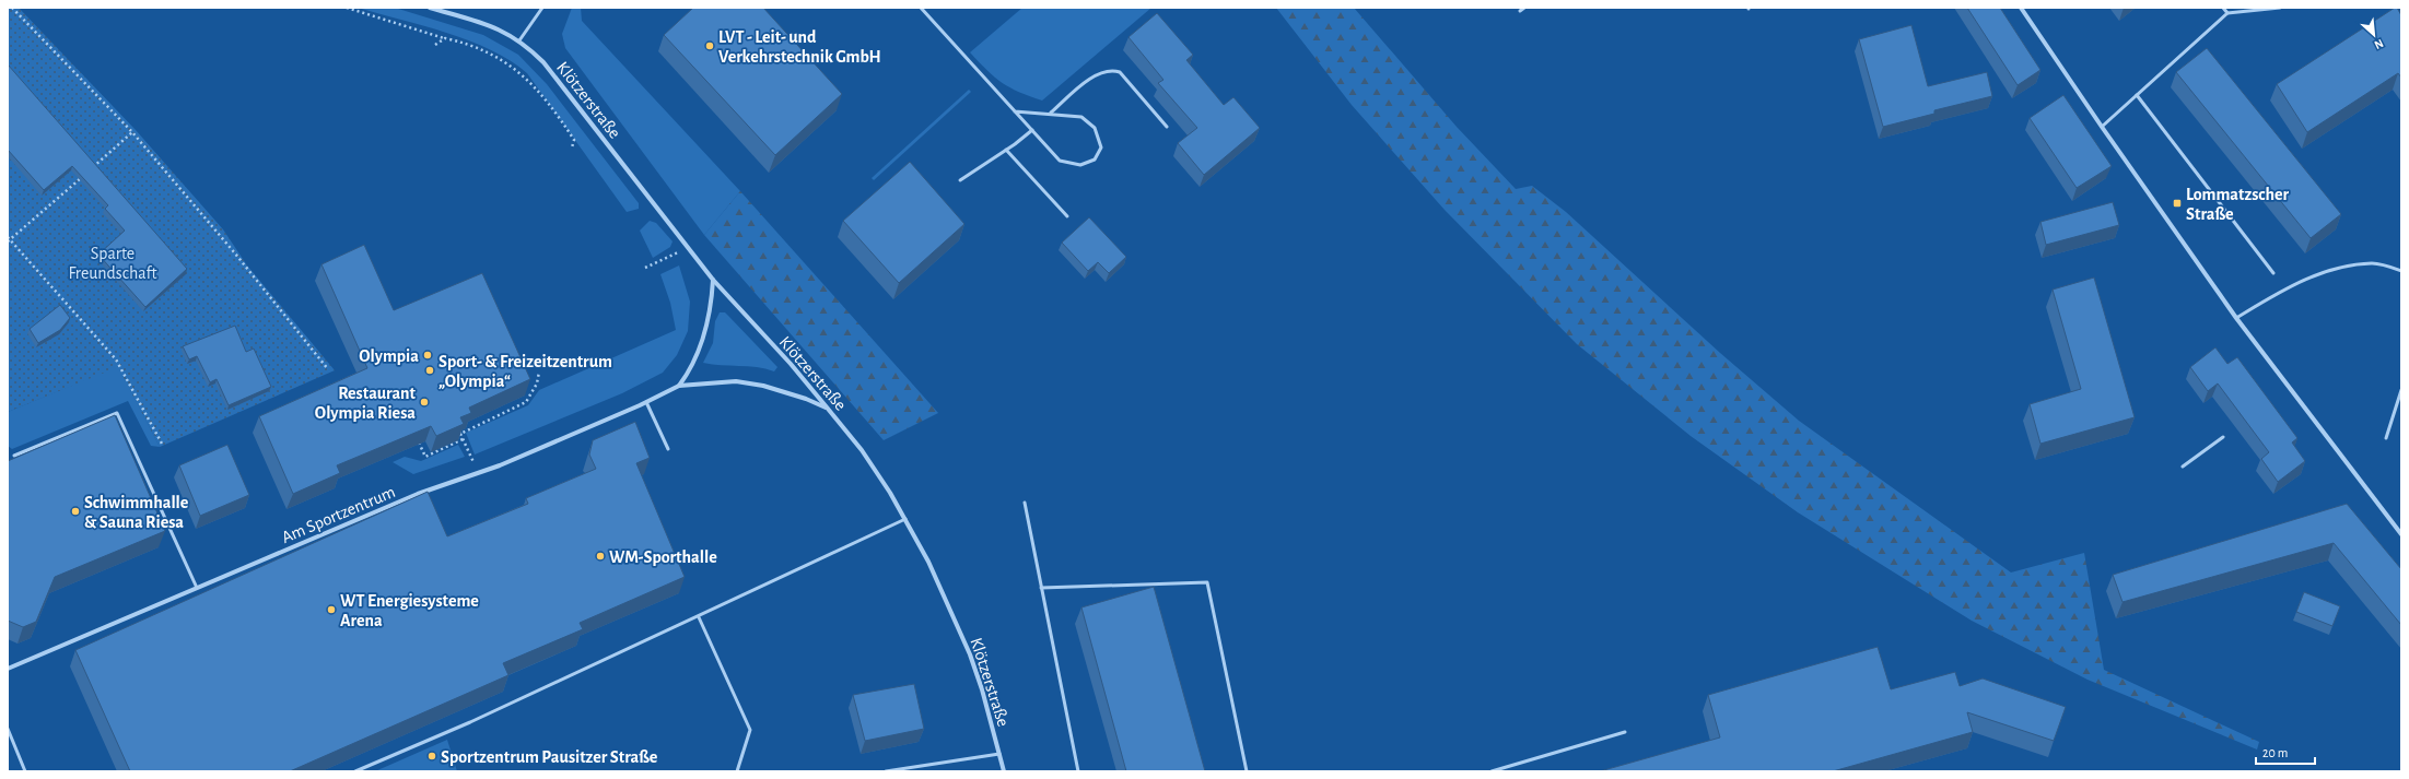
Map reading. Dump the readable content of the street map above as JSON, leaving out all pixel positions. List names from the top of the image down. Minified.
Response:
{"streets":{"street":["Klötzerstraße","Am Sportzentrum"]},"crossings":[["Klötzerstraße","Am Sportzentrum"]],"parks":["Sparte Freundschaft"],"places":{"other":["LVT - Leit- und Verkehrstechnik GmbH","Olympia","Sport- & Freizeitzentrum „Olympia“","Restaurant Olympia Riesa","Schwimmhalle & Sauna Riesa","WM-Sporthalle","WT Energiesysteme Arena","Sportzentrum Pausitzer Straße"],"transit":["Lommatzscher Straße"]},"scale_bar":"20 m","north":"bottom right"}
